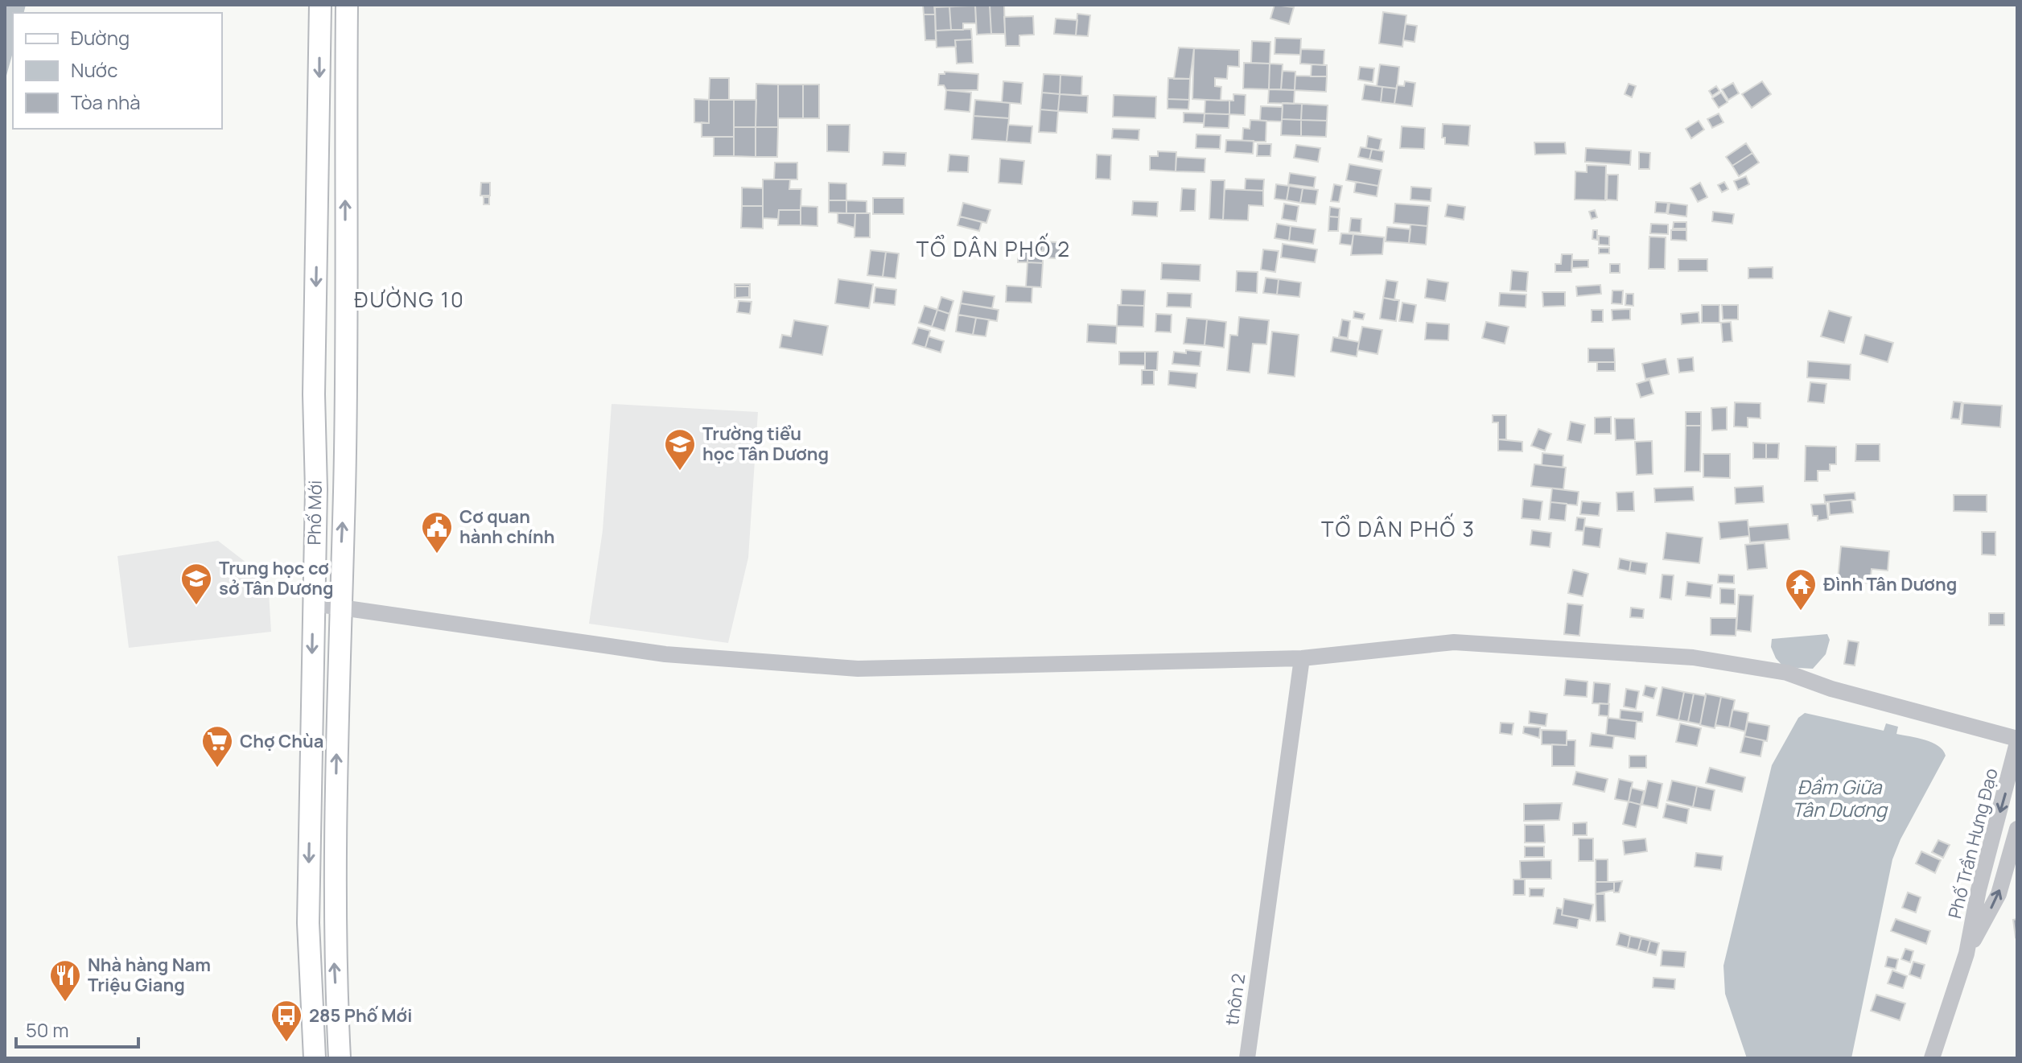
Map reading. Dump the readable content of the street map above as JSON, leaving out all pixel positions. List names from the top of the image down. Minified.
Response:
{"streets":{"main road":["Phố Mới"],"street":["Phố Trần Hưng Đạo","thôn 2"]},"districts":["TỔ DÂN PHỐ 2","ĐƯỜNG 10","TỔ DÂN PHỐ 3"],"water":["Đầm Giữa Tân Dương"],"places":{"school or university":["Trường tiểu học Tân Dương","Trung học cơ sở Tân Dương"],"public building":["Cơ quan hành chính"],"temple":["Đình Tân Dương"],"supermarket":["Chợ Chùa"],"restaurant":["Nhà hàng Nam Triệu Giang"],"bus stop":["285 Phố Mới"]},"legend":["Đường","Nước","Tòa nhà"],"scale_bar":"50 m"}
